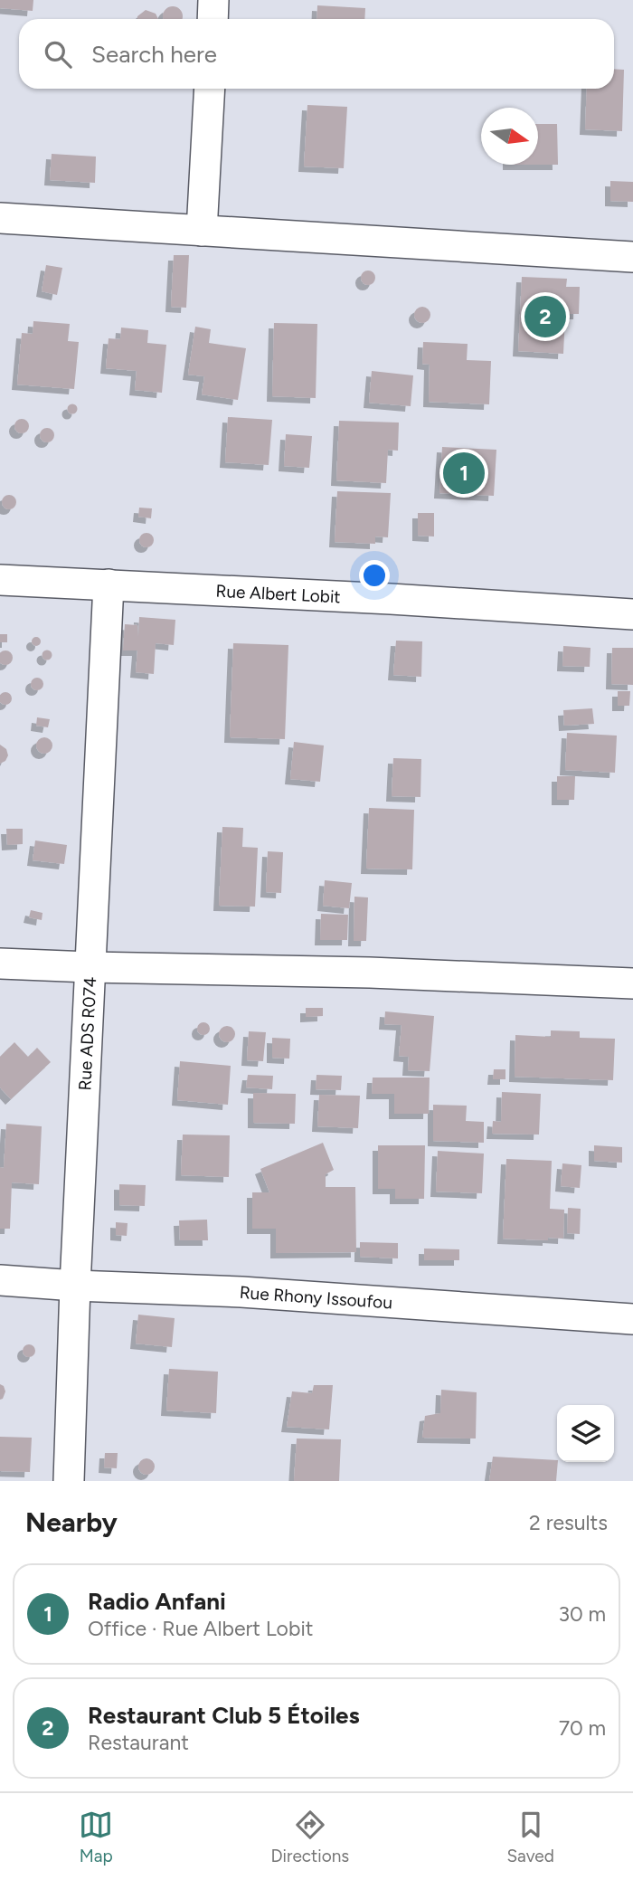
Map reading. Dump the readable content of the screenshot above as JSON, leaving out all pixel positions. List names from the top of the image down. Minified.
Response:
{"streets":{"street":["Rue Albert Lobit","Rue ADS R074","Rue Rhony Issoufou"]},"crossings":[["Rue Albert Lobit","Rue ADS R074"],["Rue ADS R074","Rue Rhony Issoufou"]],"north":"right","page":{"search":"Search here","pins":["2","1"],"heading":["Nearby","2 results"],"list":[{"mark":"1","name":"Radio Anfani","note":"Office · Rue Albert Lobit","value":"30 m"},{"mark":"2","name":"Restaurant Club 5 Étoiles","note":"Restaurant","value":"70 m"}],"nav":["Map","Directions","Saved"]}}
